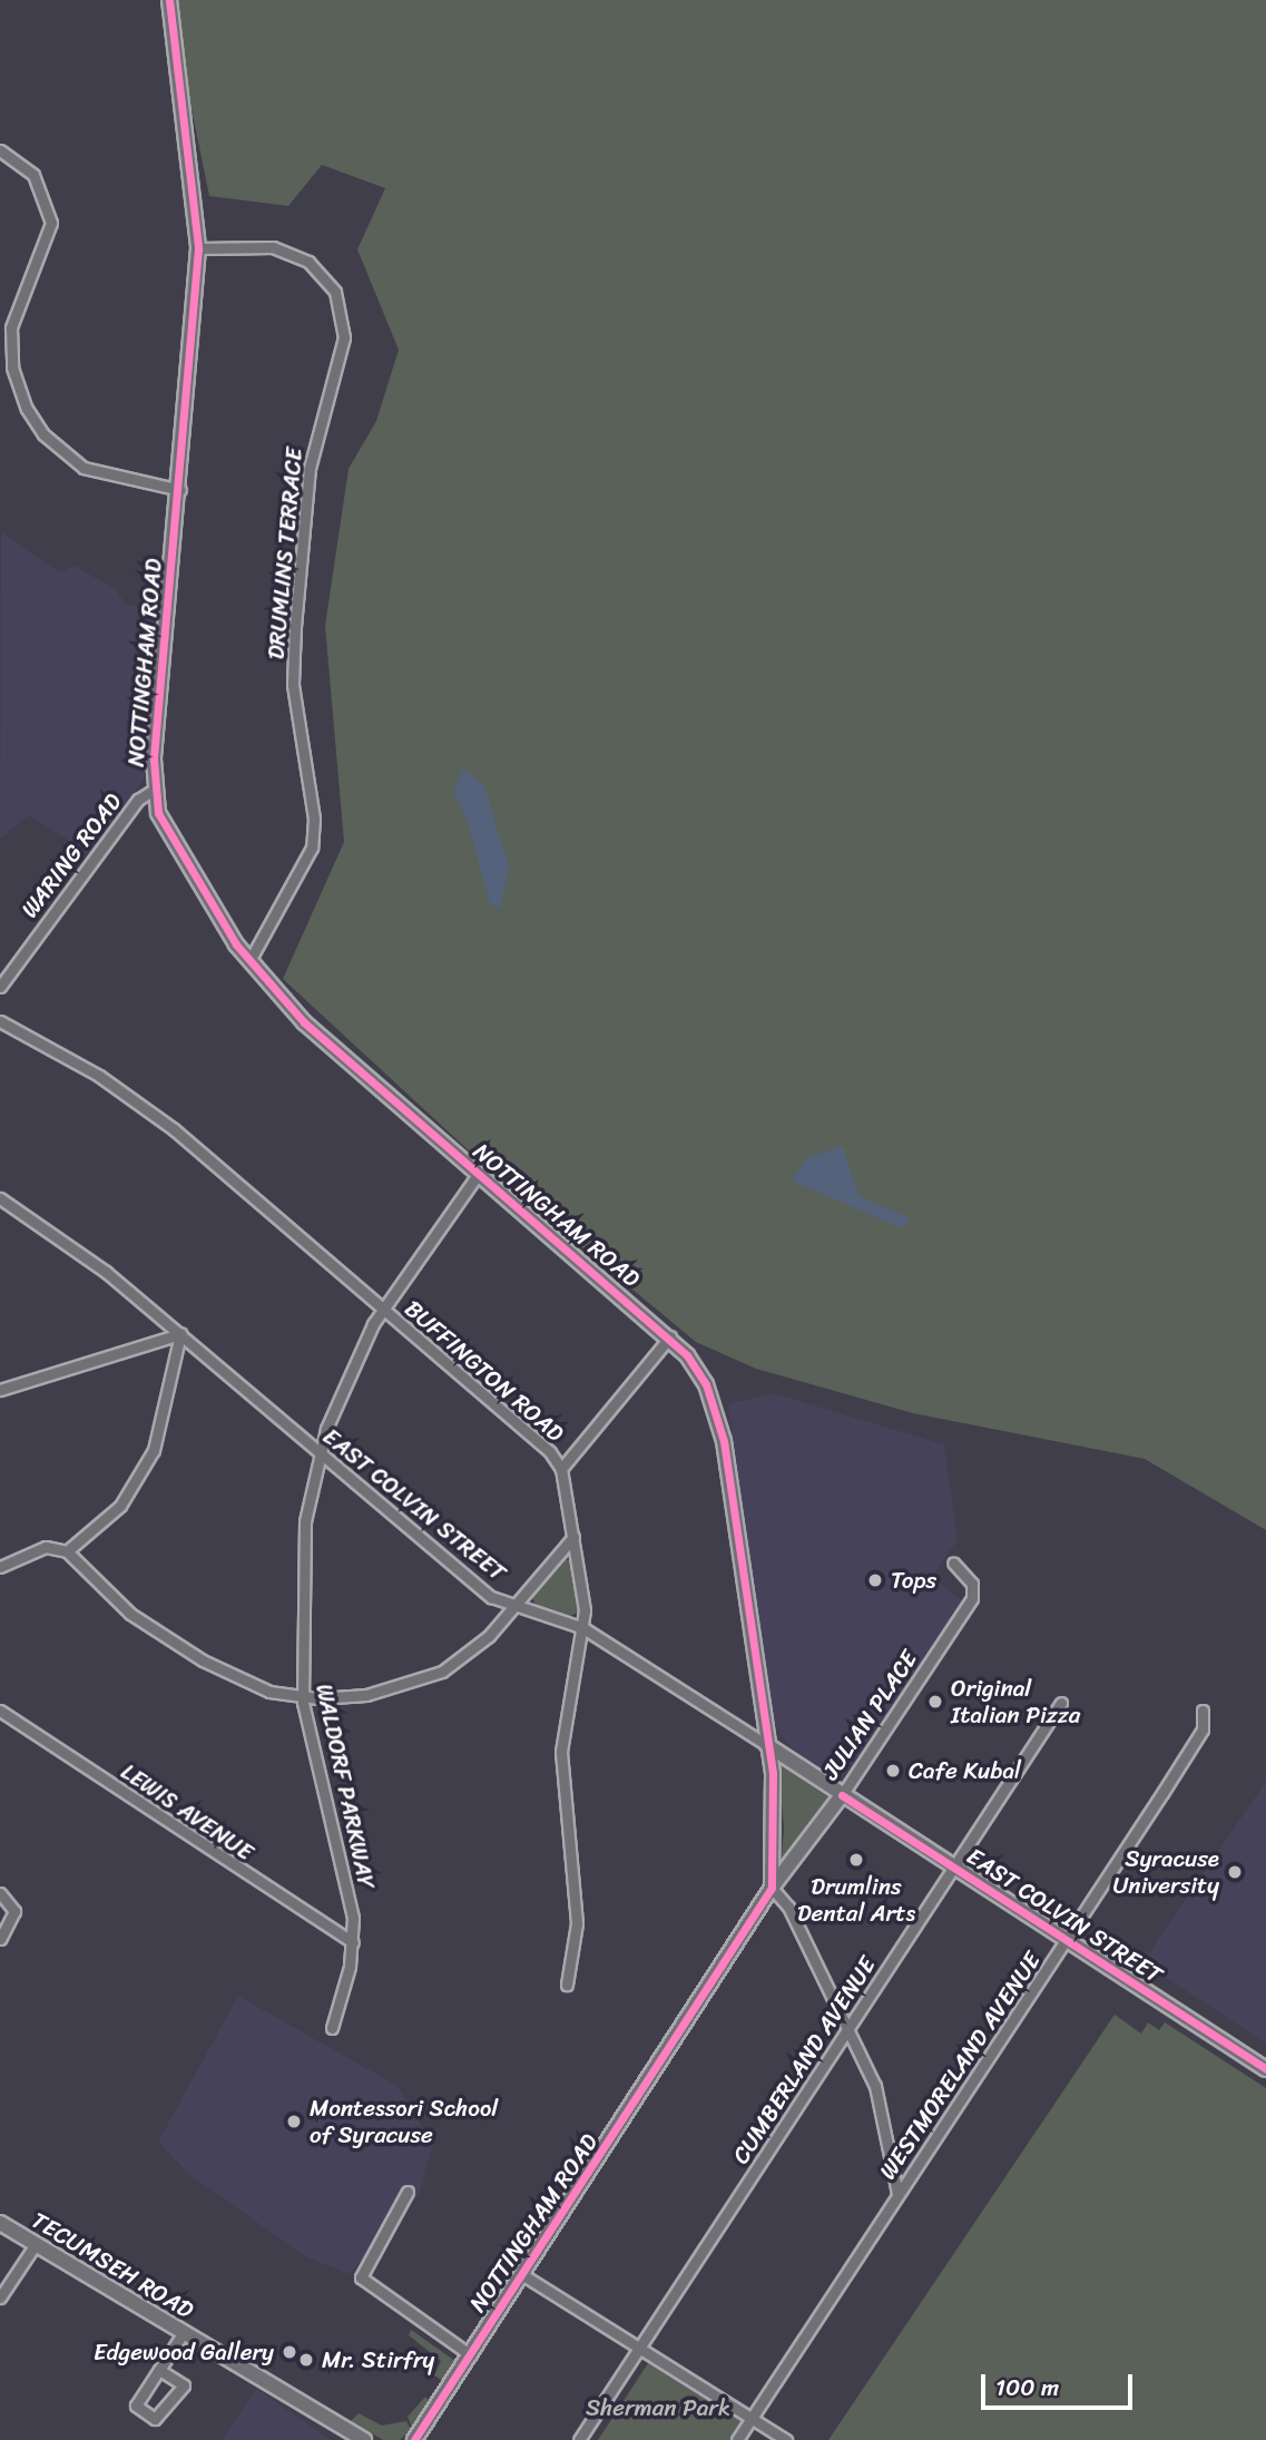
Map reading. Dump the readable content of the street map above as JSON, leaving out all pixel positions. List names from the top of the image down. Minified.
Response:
{"streets":{"street":["DRUMLINS TERRACE","NOTTINGHAM ROAD","WARING ROAD","BUFFINGTON ROAD","EAST COLVIN STREET","JULIAN PLACE","WALDORF PARKWAY","LEWIS AVENUE","CUMBERLAND AVENUE","WESTMORELAND AVENUE","TECUMSEH ROAD"]},"crossings":[["DRUMLINS TERRACE","NOTTINGHAM ROAD"],["NOTTINGHAM ROAD","WARING ROAD"],["NOTTINGHAM ROAD","EAST COLVIN STREET"],["NOTTINGHAM ROAD","JULIAN PLACE"],["NOTTINGHAM ROAD","WALDORF PARKWAY"],["BUFFINGTON ROAD","EAST COLVIN STREET"],["BUFFINGTON ROAD","WALDORF PARKWAY"],["EAST COLVIN STREET","JULIAN PLACE"],["EAST COLVIN STREET","WALDORF PARKWAY"],["EAST COLVIN STREET","CUMBERLAND AVENUE"],["EAST COLVIN STREET","WESTMORELAND AVENUE"],["WALDORF PARKWAY","LEWIS AVENUE"]],"parks":["Sherman Park"],"places":["Tops","Original Italian Pizza","Cafe Kubal","Drumlins Dental Arts","Syracuse University","Montessori School of Syracuse","Edgewood Gallery","Mr. Stirfry"],"scale_bar":"100 m"}
